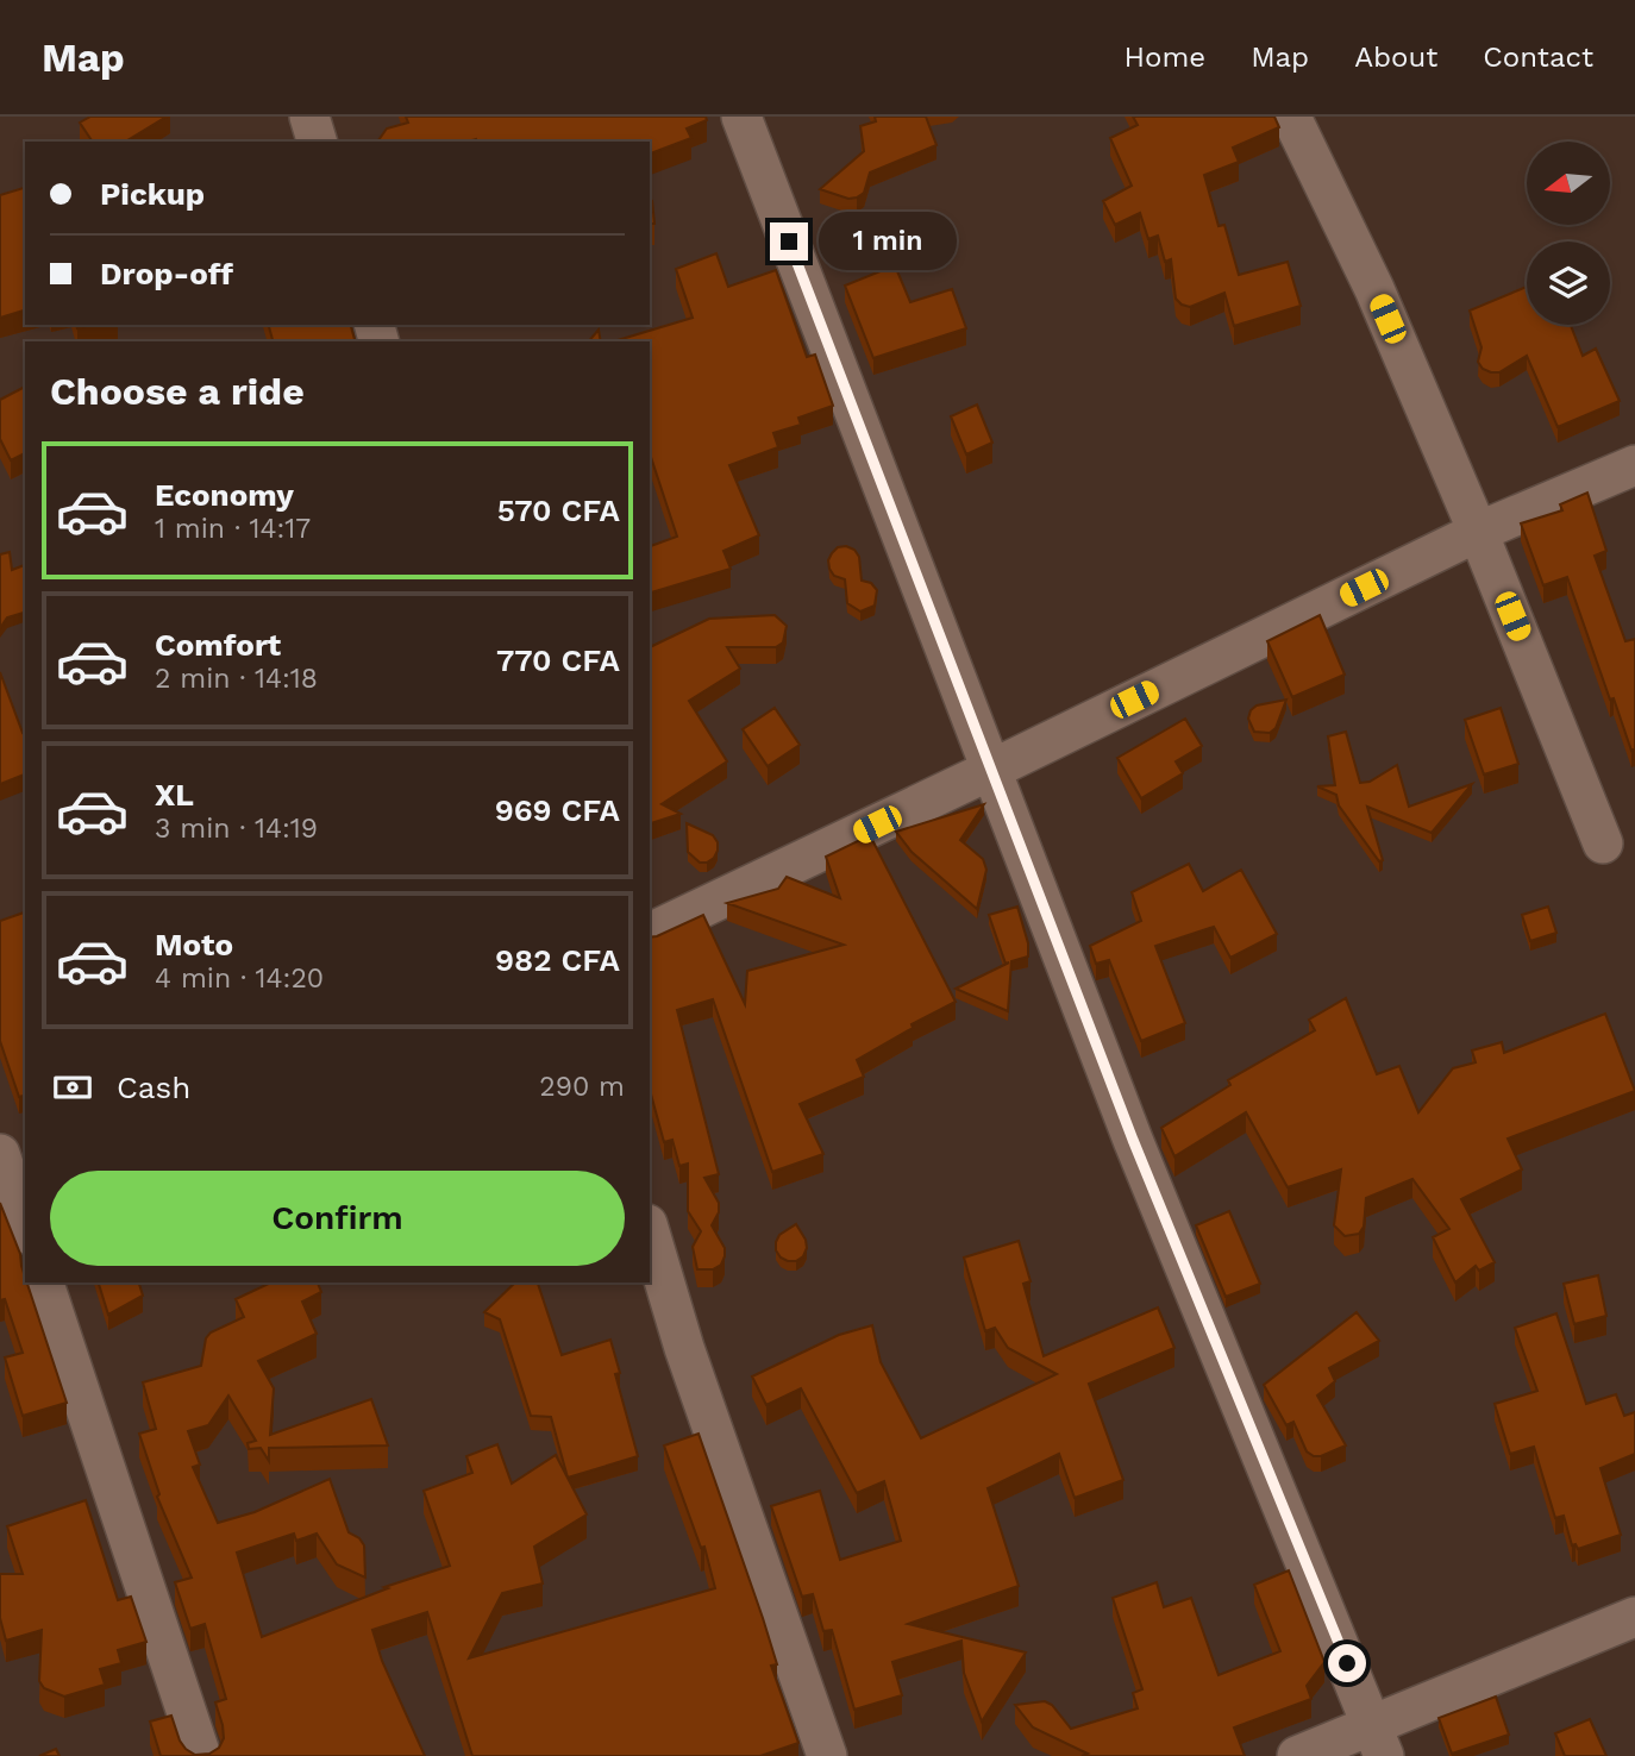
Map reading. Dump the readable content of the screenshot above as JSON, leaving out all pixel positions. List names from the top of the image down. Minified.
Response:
{"north":"left","page":{"header":"Map","nav":["Home","Map","About","Contact"],"banner":["Pickup","Drop-off"],"bubble":"1 min","heading":"Choose a ride","list":[{"name":"Economy","note":"1 min · 14:17","value":"570 CFA"},{"name":"Comfort","note":"2 min · 14:18","value":"770 CFA"},{"name":"XL","note":"3 min · 14:19","value":"969 CFA"},{"name":"Moto","note":"4 min · 14:20","value":"982 CFA"}],"pay":["Cash","290 m"],"buttons":"Confirm"}}
